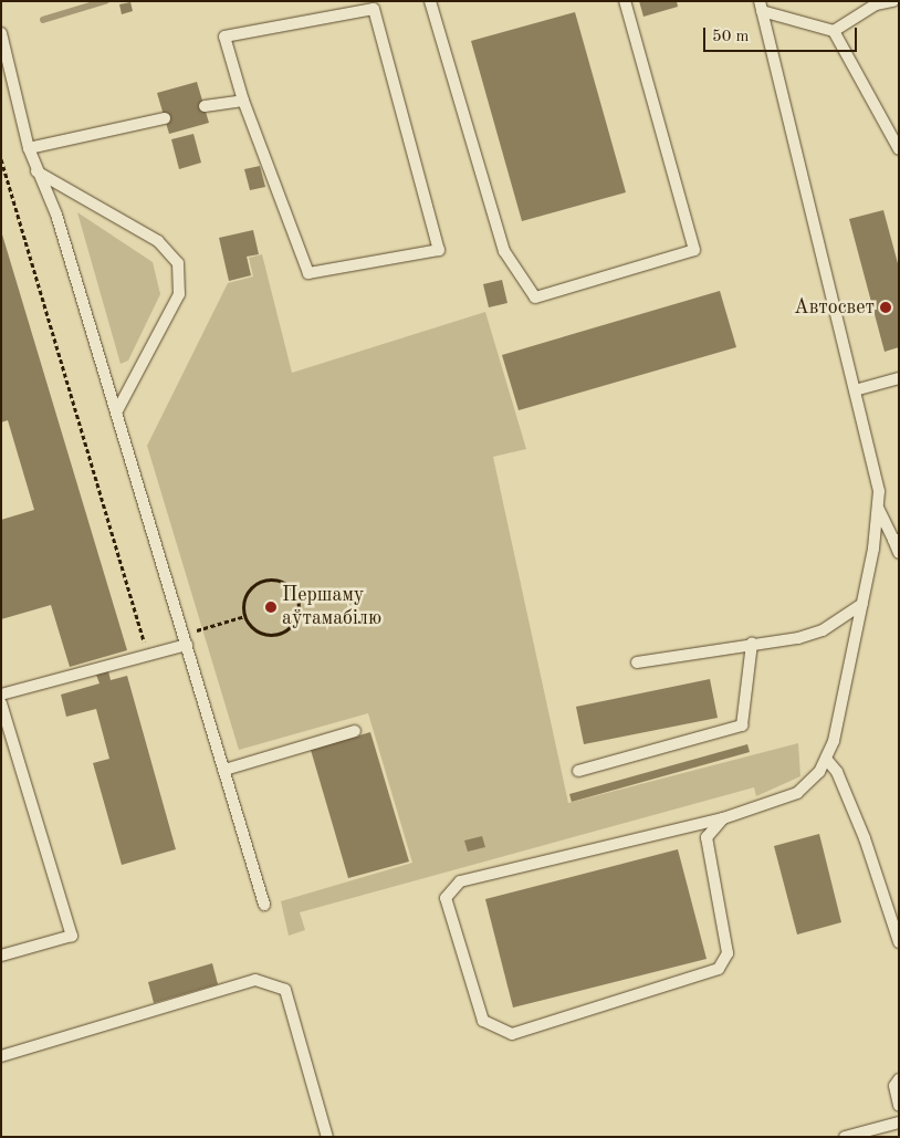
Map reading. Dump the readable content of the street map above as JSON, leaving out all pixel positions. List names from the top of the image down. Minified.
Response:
{"places":["Автосвет","Першаму аўтамабілю"],"scale_bar":"50 m"}
